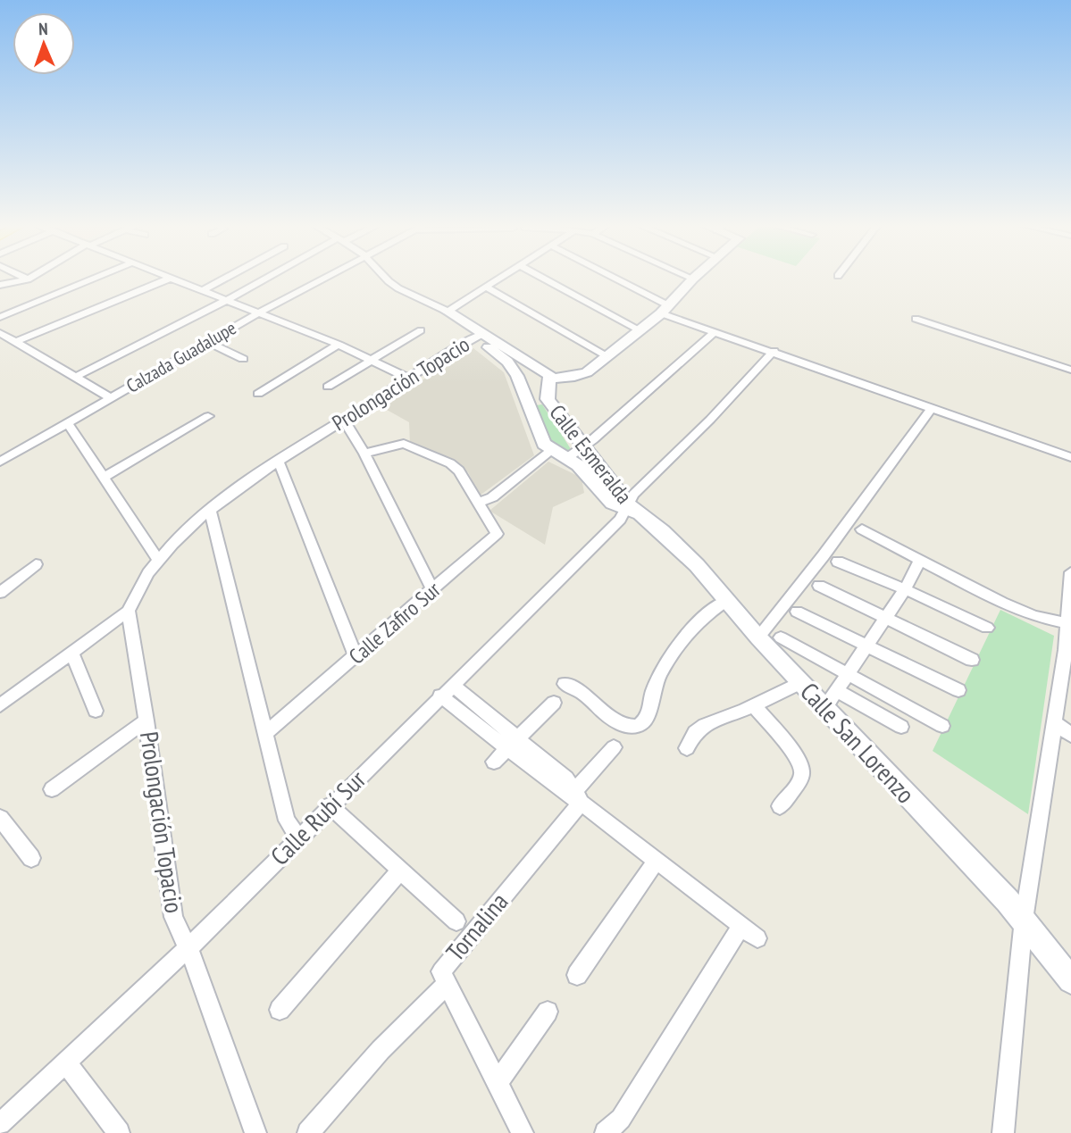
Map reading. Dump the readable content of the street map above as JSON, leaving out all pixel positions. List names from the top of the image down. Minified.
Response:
{"streets":{"street":["Calzada Guadalupe","Prolongación Topacio","Calle Esmeralda","Calle Zafiro Sur","Calle San Lorenzo","Calle Rubí Sur","Tornalina"]},"crossings":[["Prolongación Topacio","Calle Esmeralda"],["Prolongación Topacio","Calle Rubí Sur"],["Calle Esmeralda","Calle San Lorenzo"],["Calle Esmeralda","Calle Rubí Sur"],["Calle San Lorenzo","Calle Rubí Sur"]],"north":"top"}
